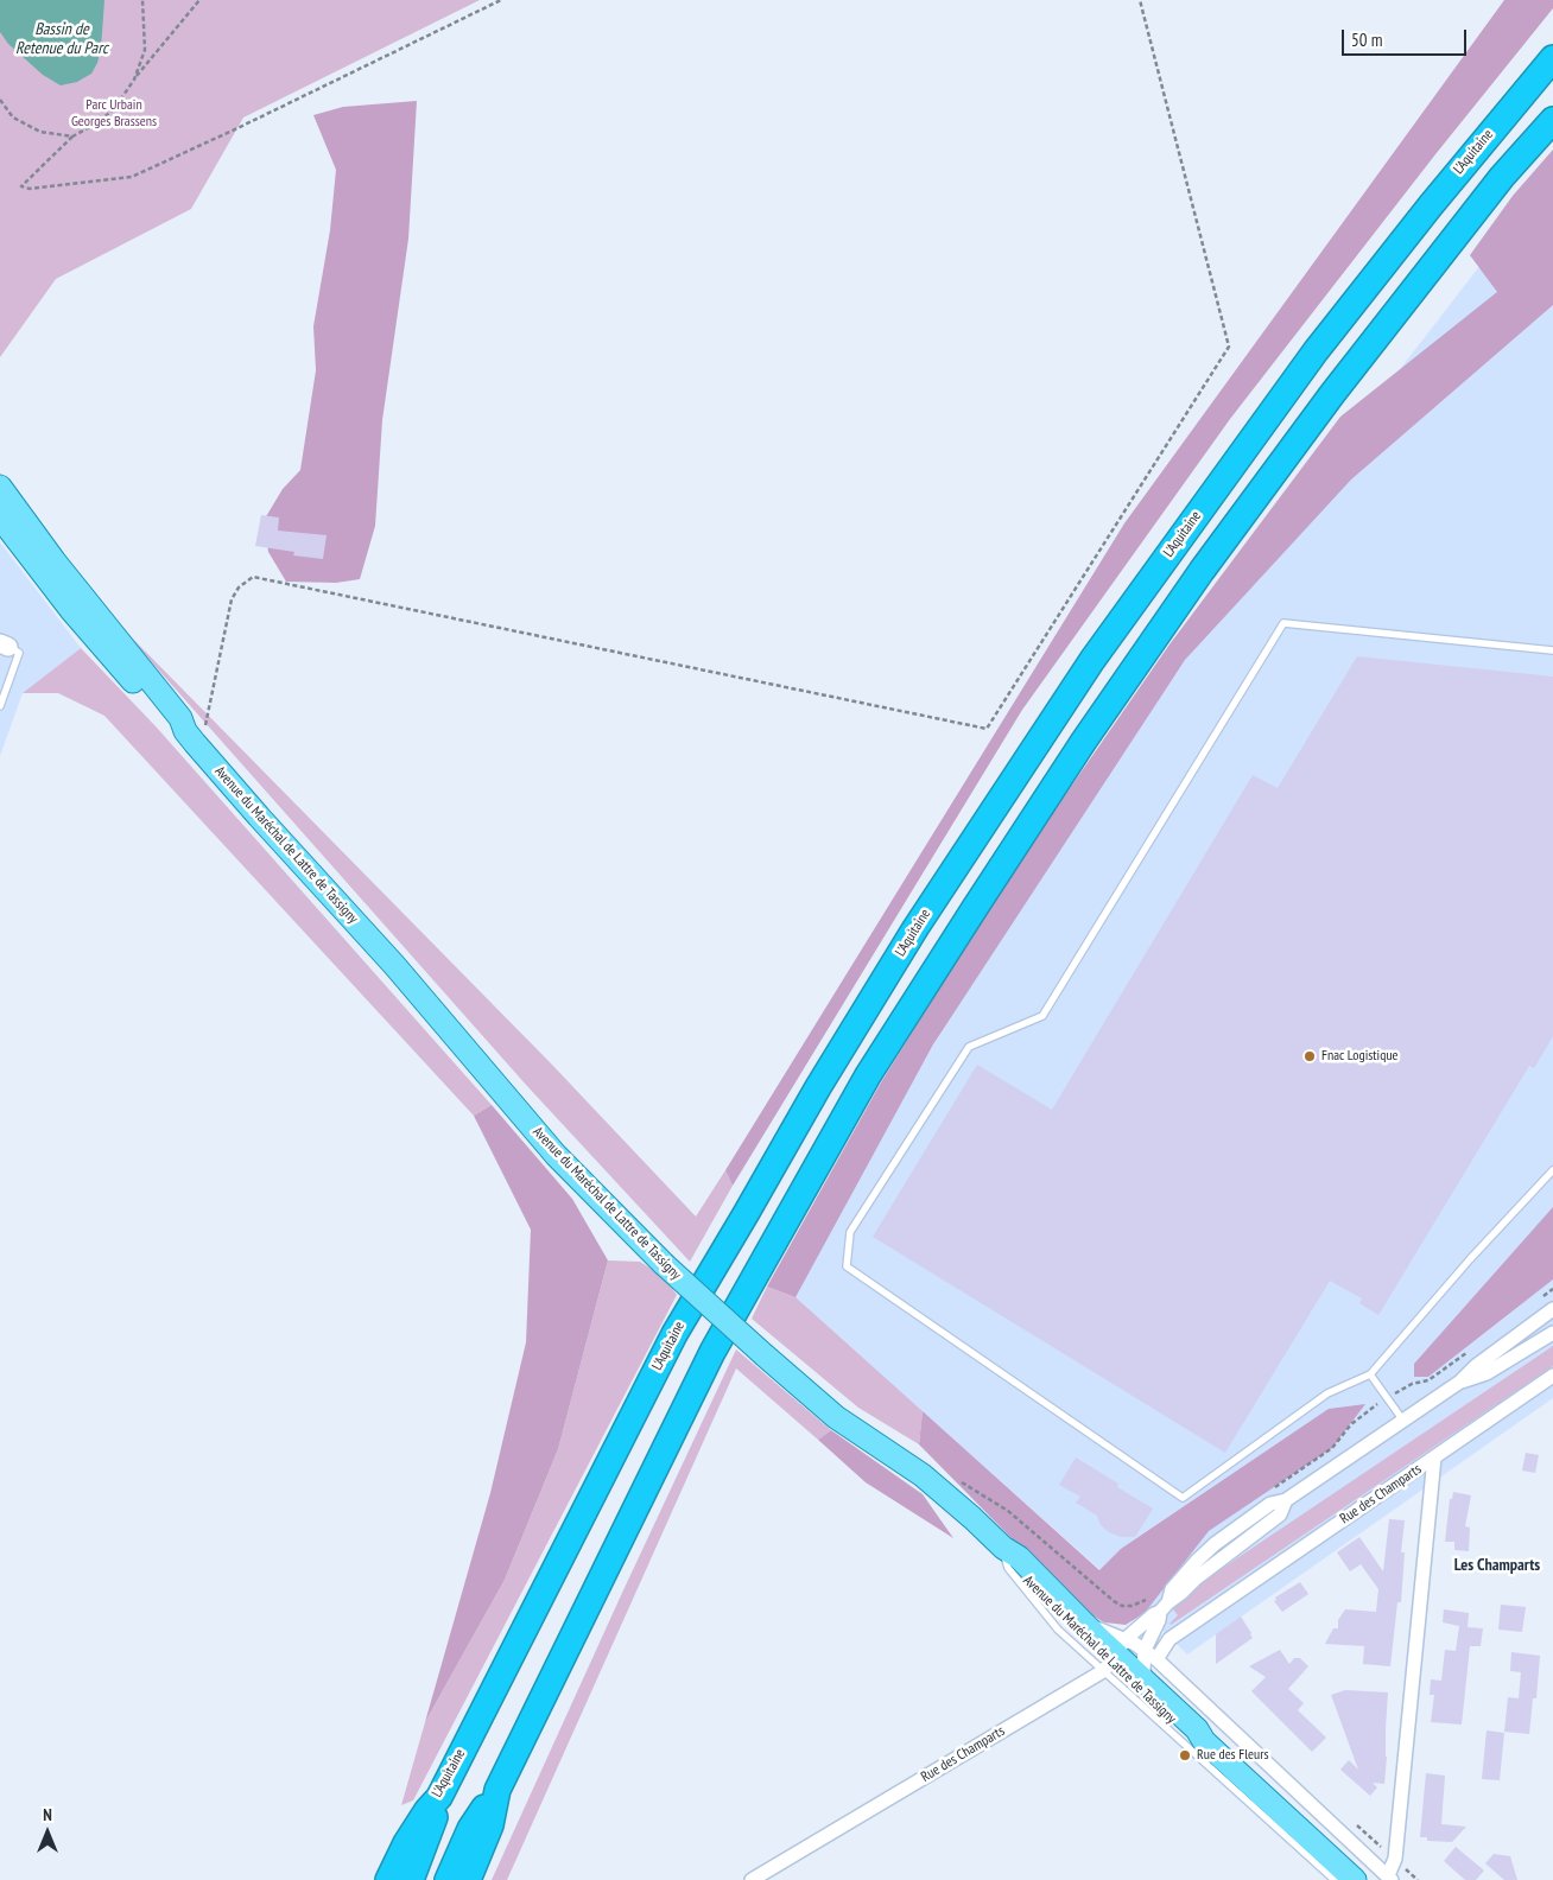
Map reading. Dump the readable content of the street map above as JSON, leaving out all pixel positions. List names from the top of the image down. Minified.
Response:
{"streets":{"highway":["L'Aquitaine"],"main road":["Avenue du Maréchal de Lattre de Tassigny"],"street":["Rue des Champarts"]},"crossings":[["Avenue du Maréchal de Lattre de Tassigny","Rue des Champarts"]],"districts":["Les Champarts"],"water":["Bassin de Retenue du Parc"],"parks":["Parc Urbain Georges Brassens"],"places":["Fnac Logistique","Rue des Fleurs"],"scale_bar":"50 m","north":"top"}
